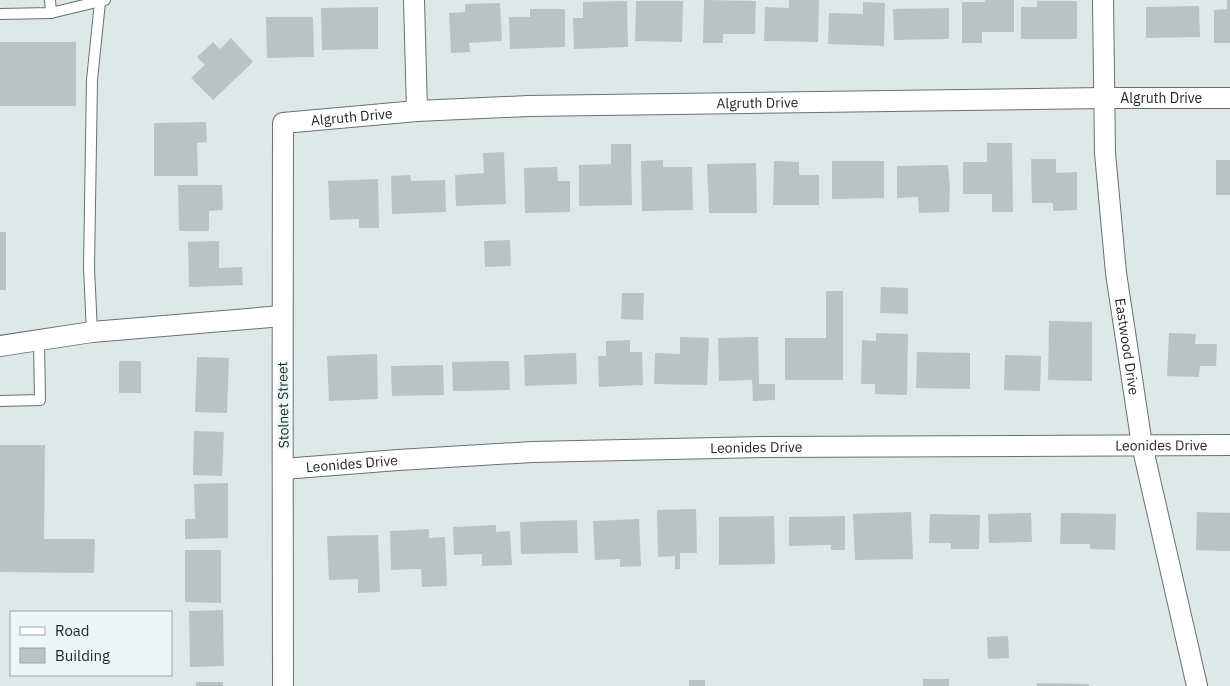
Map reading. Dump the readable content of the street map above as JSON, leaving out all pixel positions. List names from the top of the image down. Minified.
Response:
{"streets":{"street":["Algruth Drive","Eastwood Drive","Stolnet Street","Leonides Drive"]},"crossings":[["Algruth Drive","Eastwood Drive"],["Algruth Drive","Stolnet Street"],["Eastwood Drive","Leonides Drive"],["Stolnet Street","Leonides Drive"]],"legend":["Road","Building"]}
